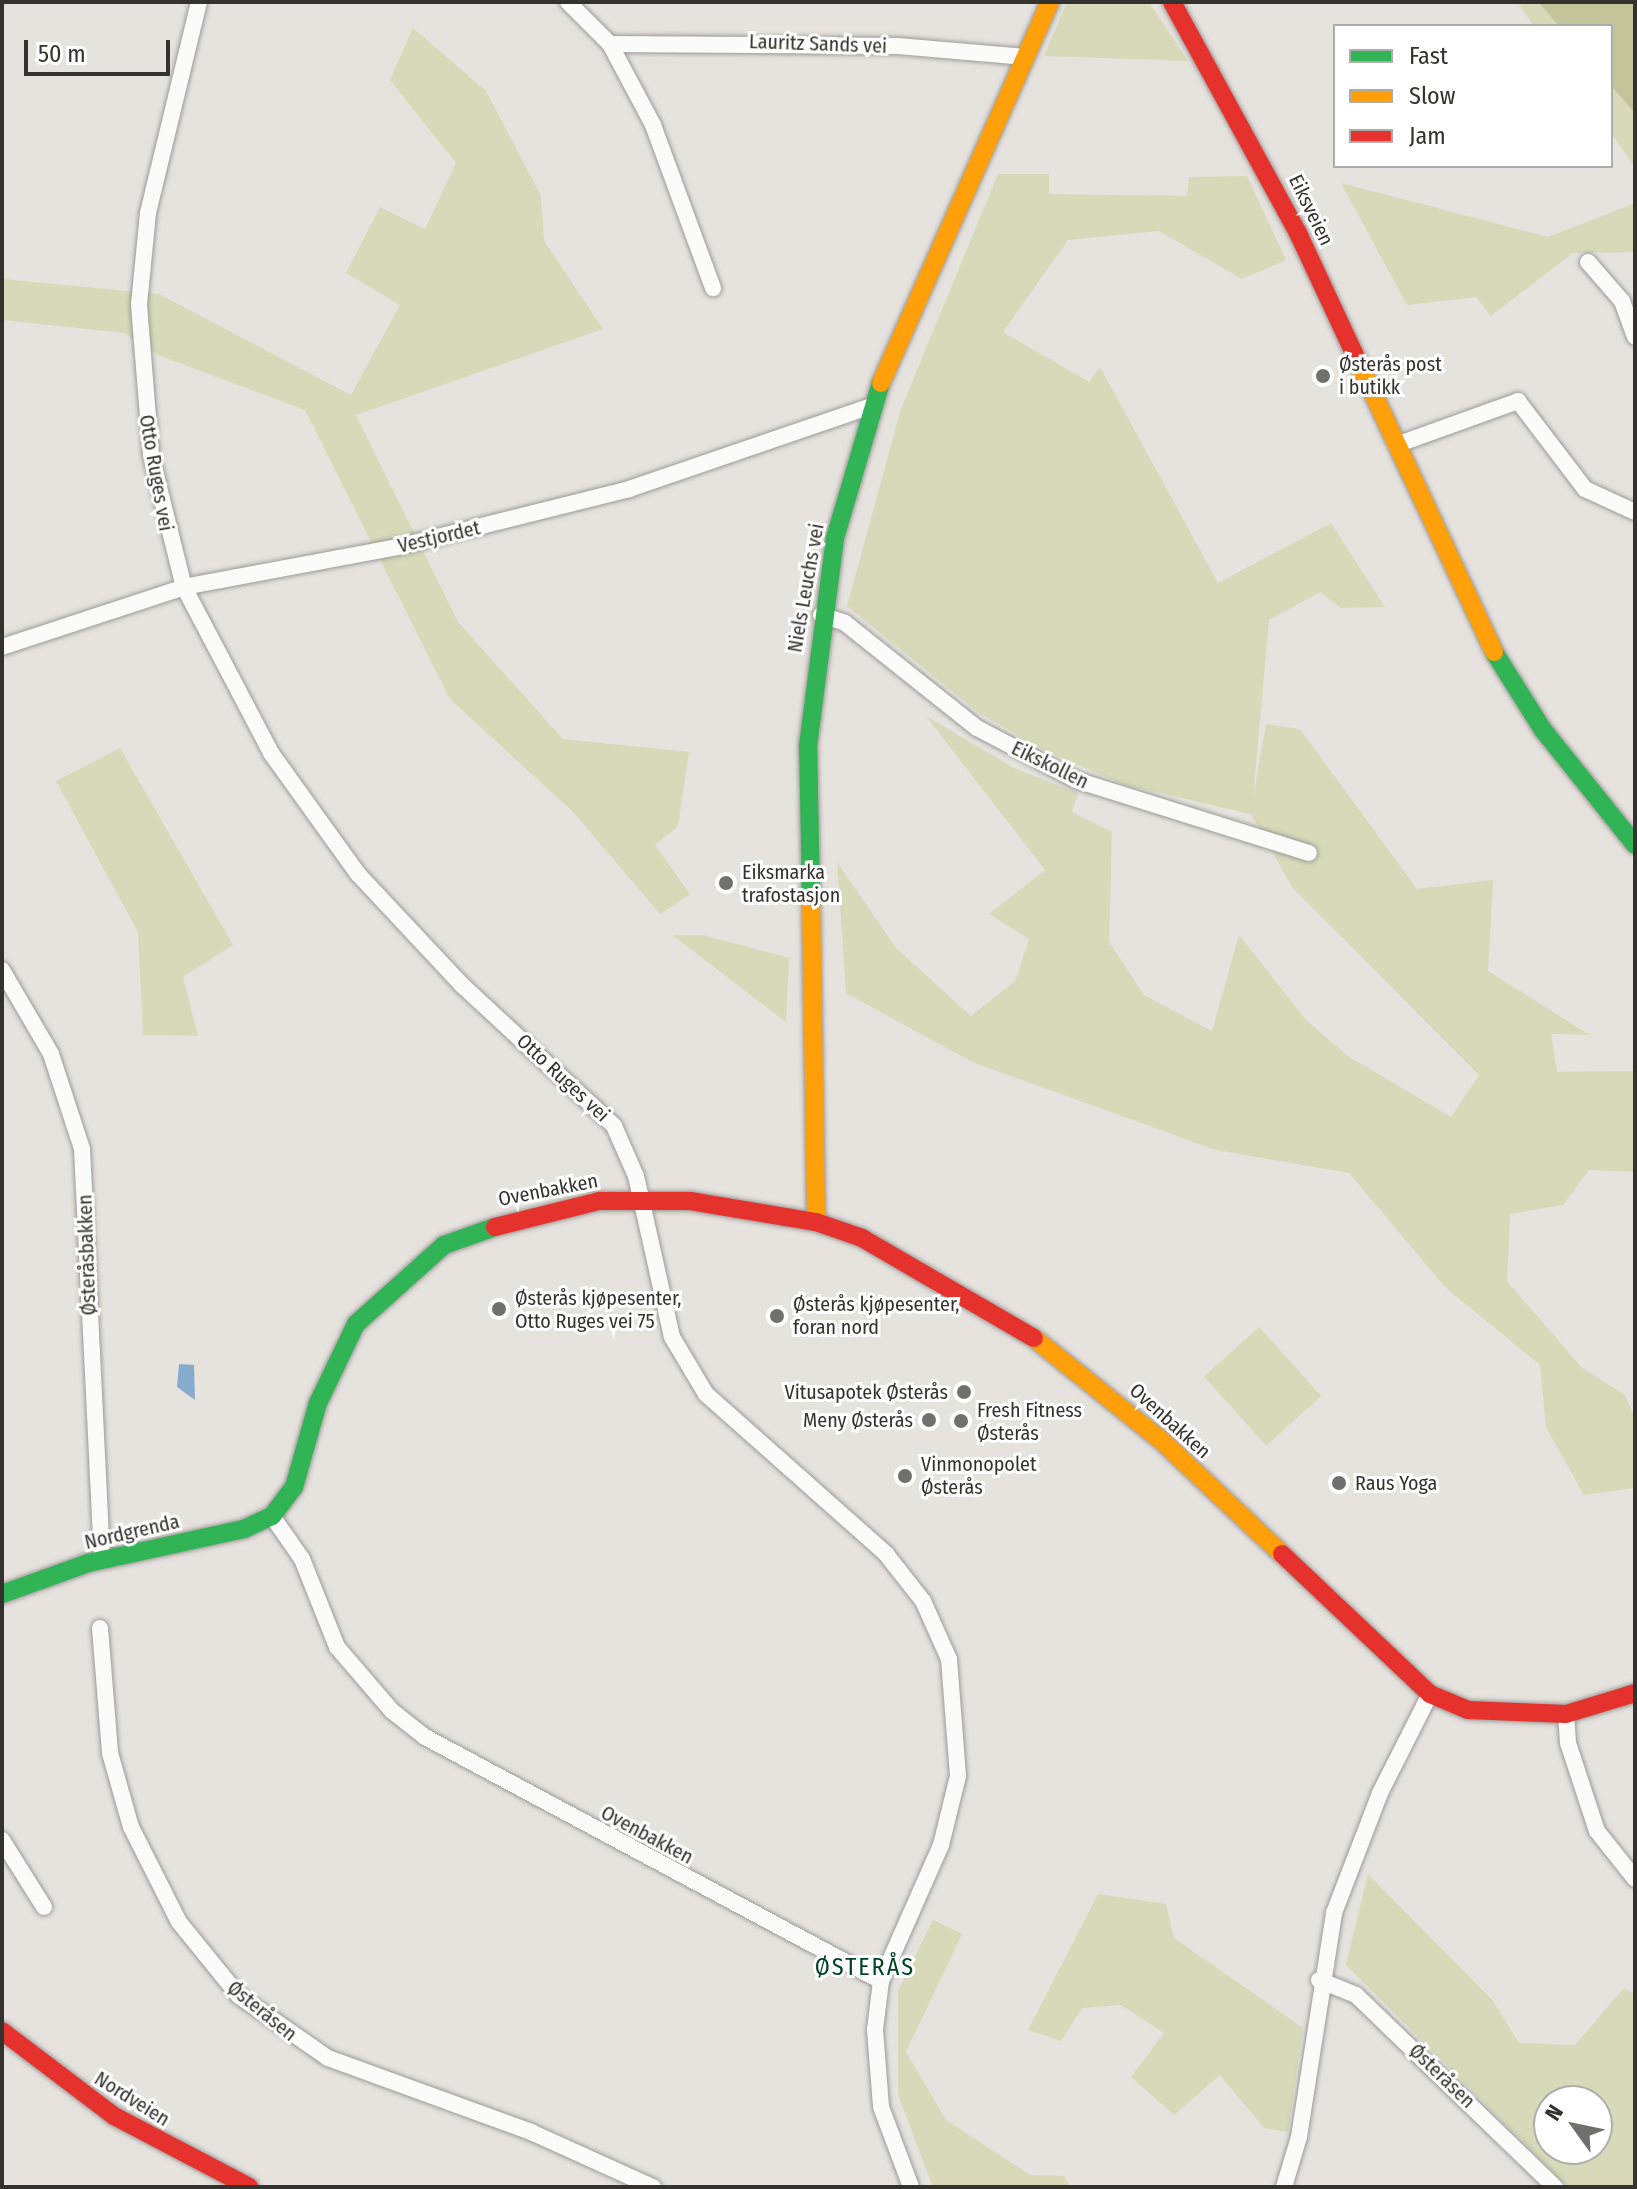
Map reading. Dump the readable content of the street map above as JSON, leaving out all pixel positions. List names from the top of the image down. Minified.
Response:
{"streets":{"street":["Lauritz Sands vei","Eiksveien","Otto Ruges vei","Vestjordet","Niels Leuchs vei","Eikskollen","Ovenbakken","Østeråsbakken","Nordgrenda","Østeråsen","Nordveien"]},"crossings":[["Lauritz Sands vei","Niels Leuchs vei"],["Otto Ruges vei","Vestjordet"],["Otto Ruges vei","Ovenbakken"],["Vestjordet","Niels Leuchs vei"],["Niels Leuchs vei","Eikskollen"],["Niels Leuchs vei","Ovenbakken"],["Ovenbakken","Nordgrenda"],["Østeråsbakken","Nordgrenda"]],"districts":["ØSTERÅS"],"places":["Østerås post i butikk","Eiksmarka trafostasjon","Østerås kjøpesenter, Otto Ruges vei 75","Østerås kjøpesenter, foran nord","Vitusapotek Østerås","Meny Østerås","Fresh Fitness Østerås","Vinmonopolet Østerås","Raus Yoga"],"legend":["Fast","Slow","Jam"],"scale_bar":"50 m","north":"top left"}
